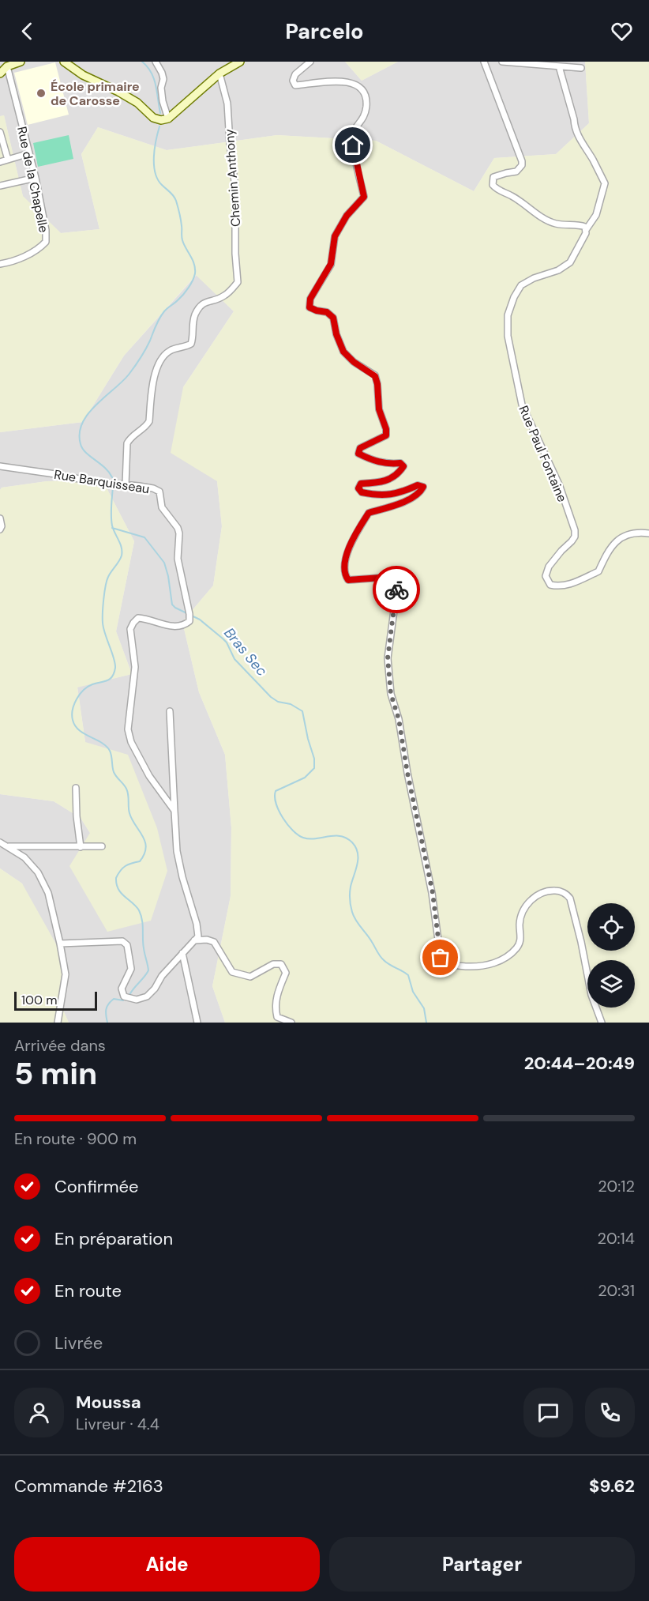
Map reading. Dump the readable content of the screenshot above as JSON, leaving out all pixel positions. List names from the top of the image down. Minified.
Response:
{"streets":{"street":["Chemin Anthony","Rue de la Chapelle","Rue Paul Fontaine","Rue Barquisseau"]},"crossings":[["Chemin Anthony","Rue Barquisseau"]],"water":["Bras Sec"],"places":["École primaire de Carosse"],"scale_bar":"100 m","page":{"header":"Parcelo","scale":"100 m","heading":["5 min","Arrivée dans","20:44–20:49"],"panel":["Moussa","Livreur · 4.4","Commande #2163","$9.62"],"bar":"En route · 900 m","list":[["Confirmée","20:12"],["En préparation","20:14"],["En route","20:31"],"Livrée"],"buttons":["Aide","Partager"]}}
